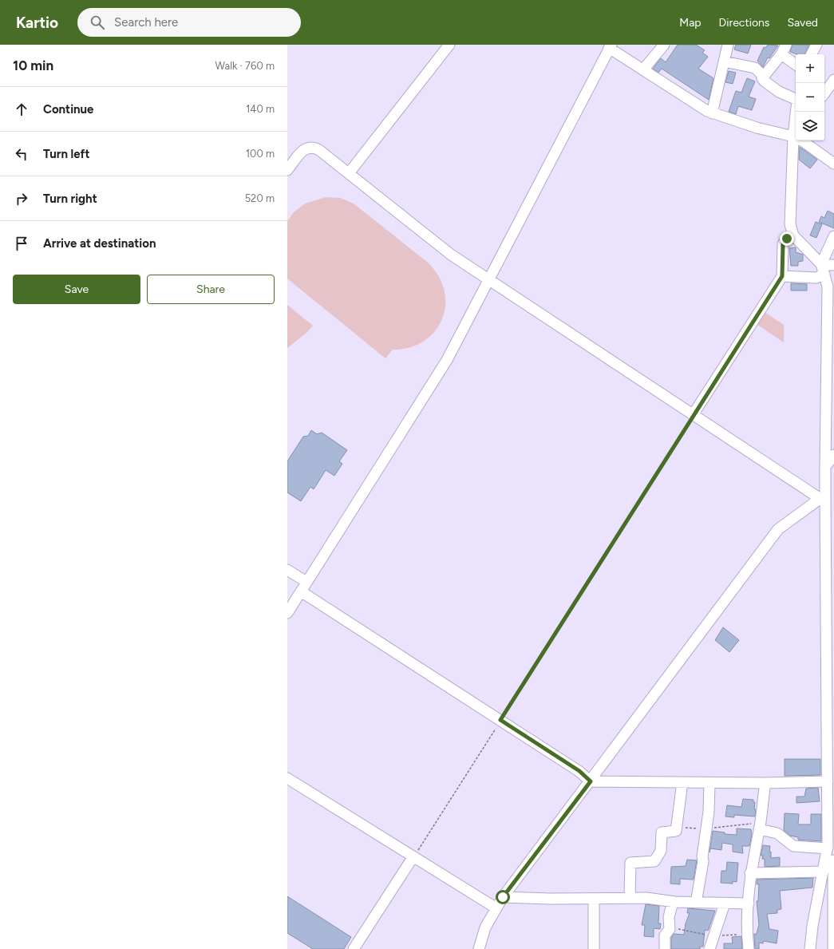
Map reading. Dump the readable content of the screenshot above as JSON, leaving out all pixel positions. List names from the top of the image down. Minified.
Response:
{"page":{"header":"Kartio","search":"Search here","nav":["Map","Directions","Saved"],"heading":["10 min","Walk · 760 m"],"map_buttons":["+","−"],"list":[["Continue","140 m"],["Turn left","100 m"],["Turn right","520 m"],"Arrive at destination"],"buttons":["Save","Share"]}}
